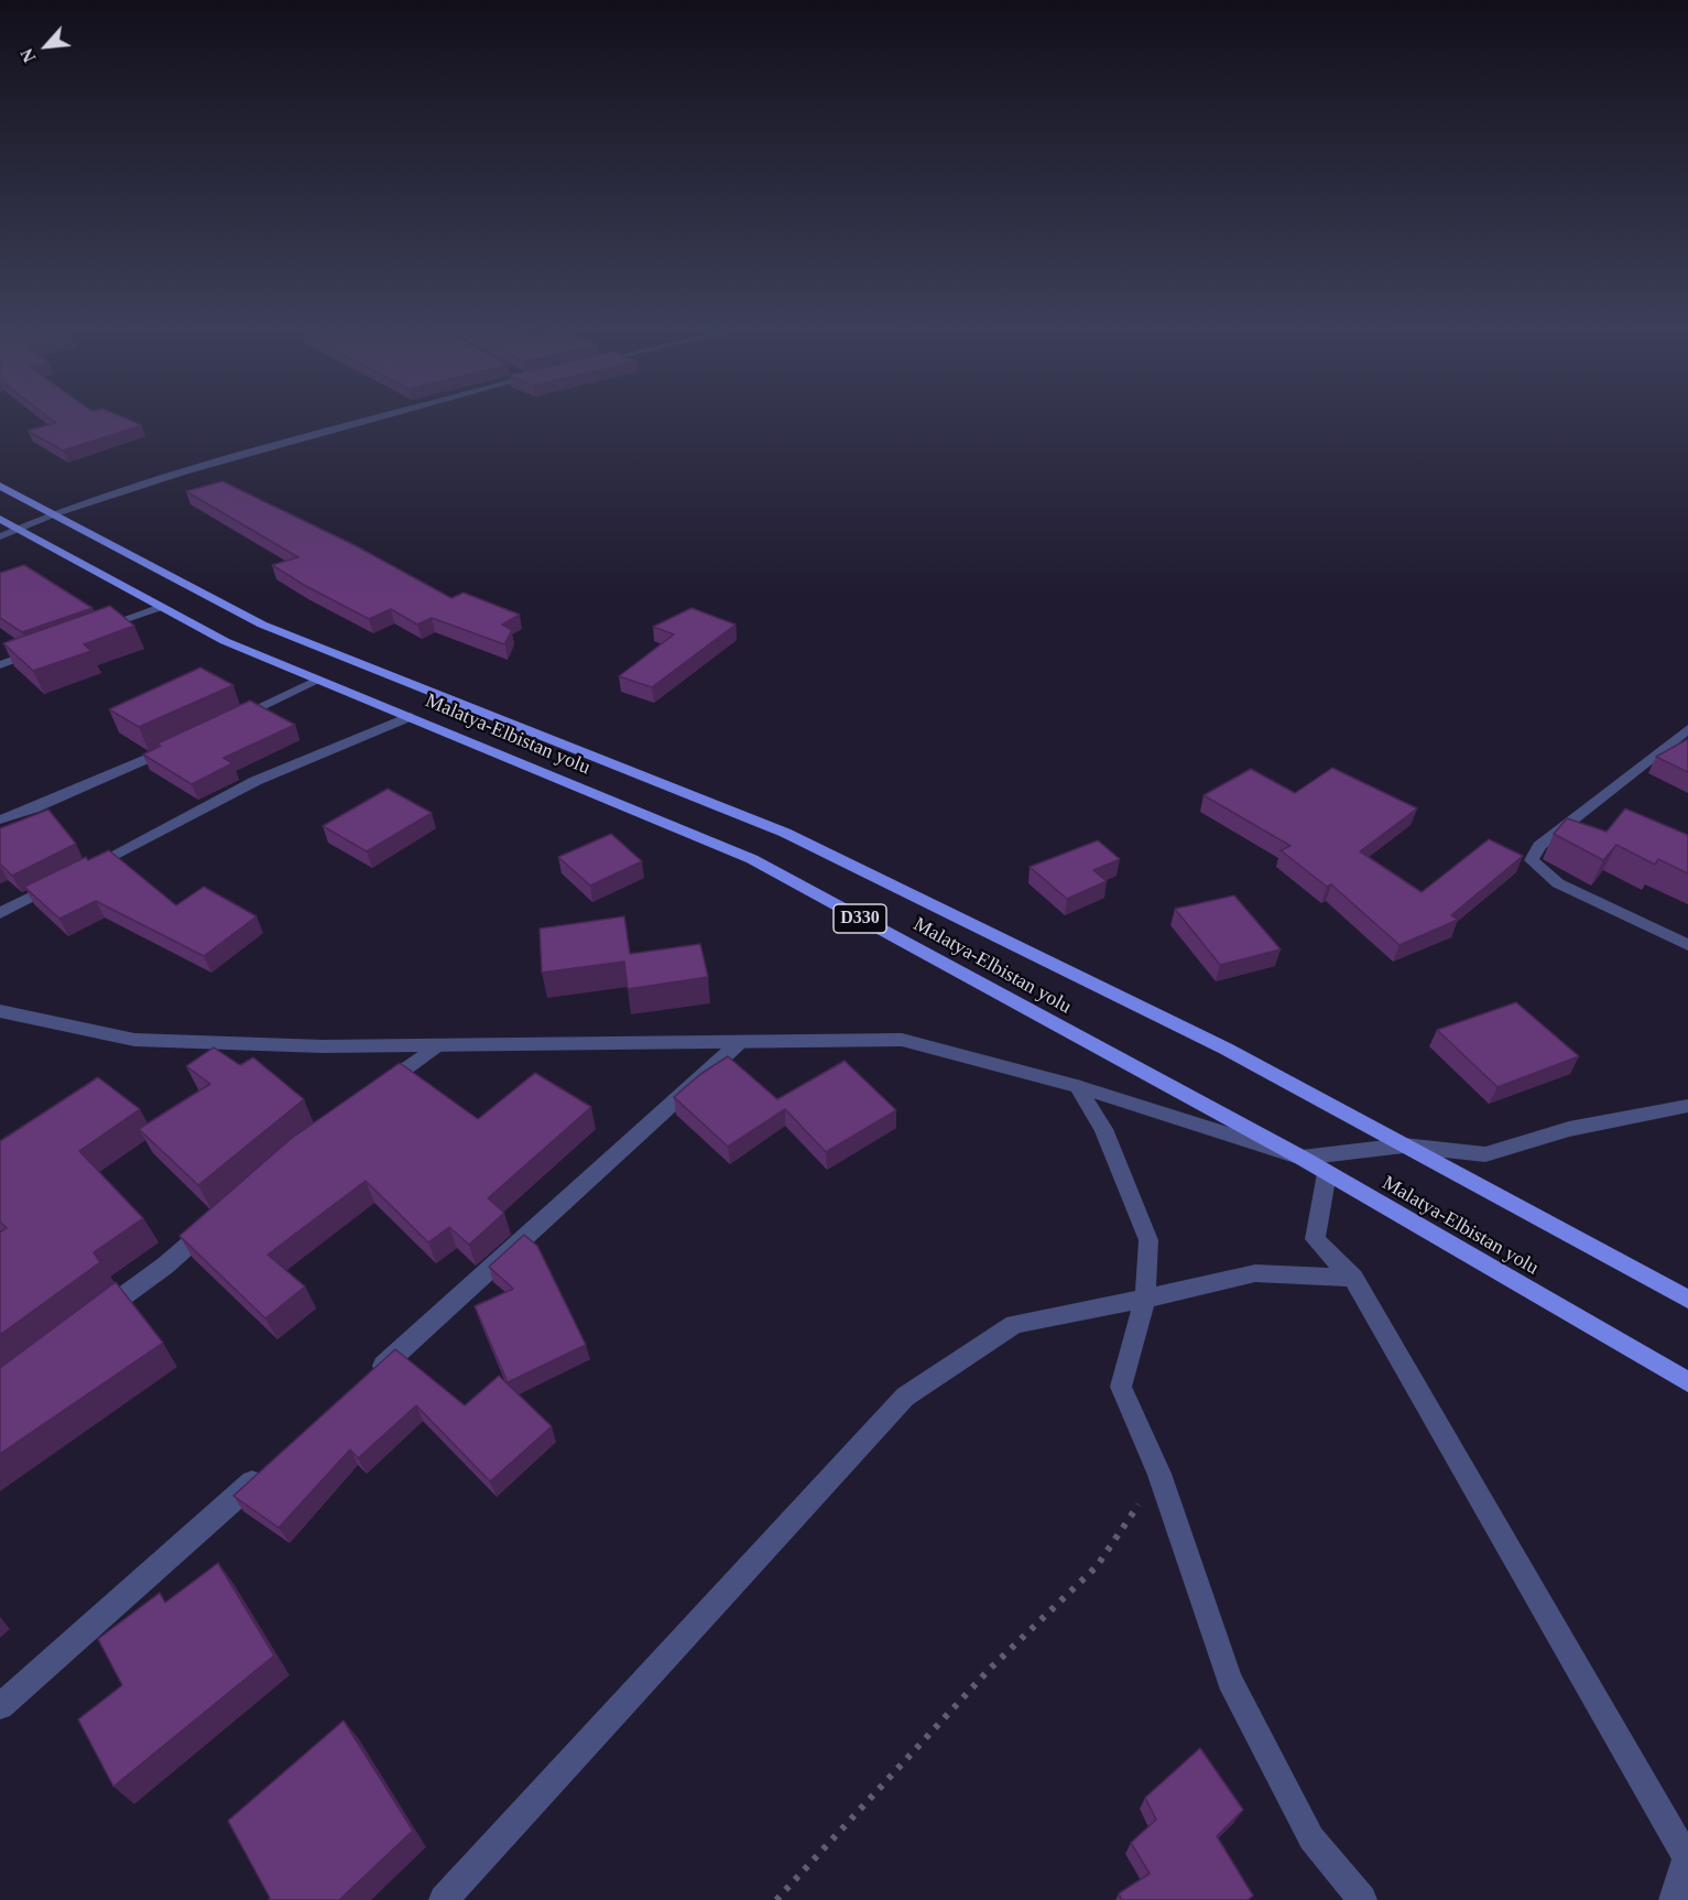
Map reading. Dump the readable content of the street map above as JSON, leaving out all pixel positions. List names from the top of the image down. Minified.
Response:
{"streets":{"main road":["Malatya-Elbistan yolu","D330"]},"north":"bottom left"}
